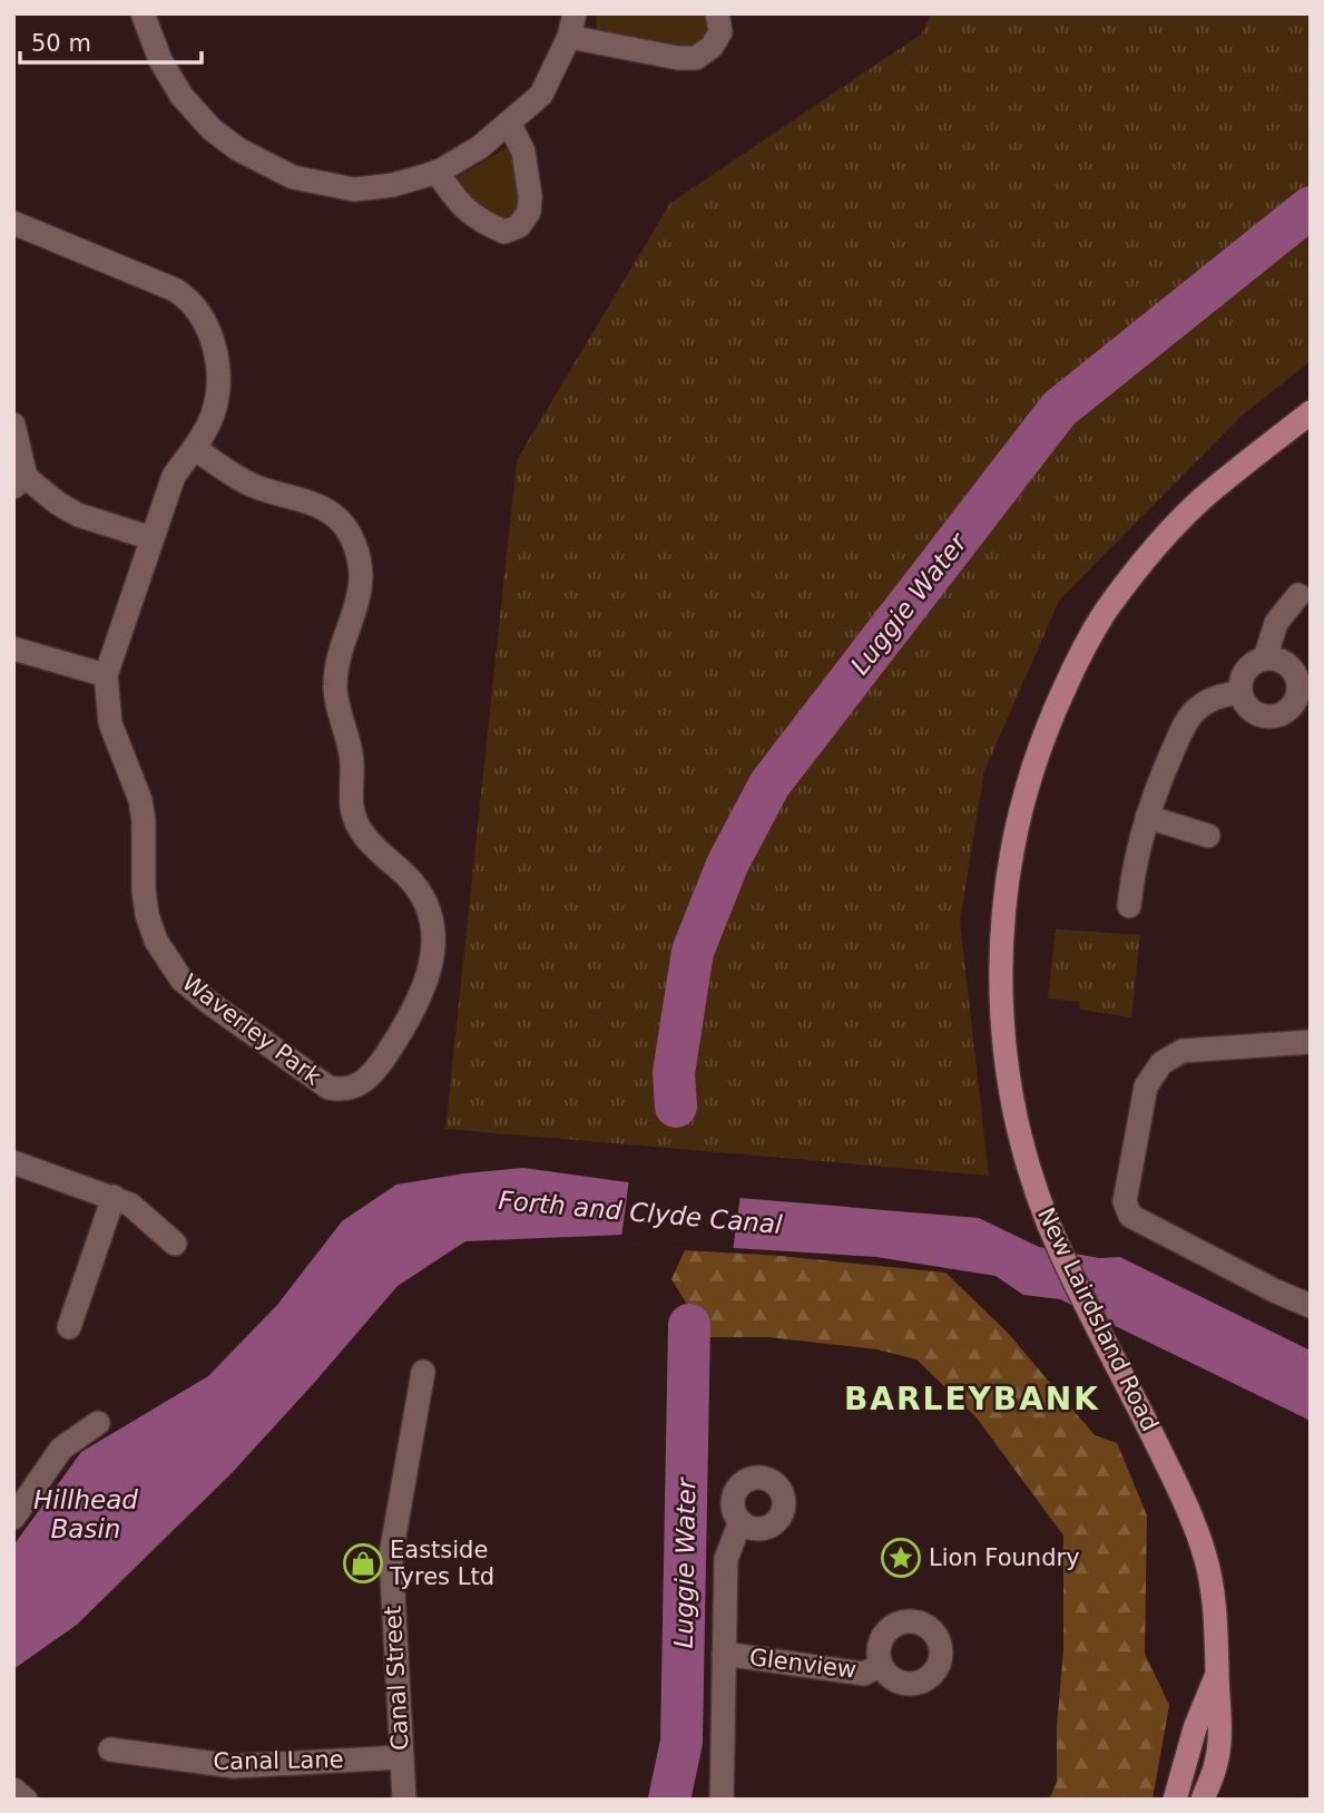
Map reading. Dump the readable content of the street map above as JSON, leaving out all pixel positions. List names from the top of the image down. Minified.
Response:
{"streets":{"main road":["New Lairdsland Road"],"street":["Waverley Park","Glenview","Canal Street","Canal Lane"]},"crossings":[["Canal Street","Canal Lane"]],"districts":["BARLEYBANK"],"water":["Luggie Water","Forth and Clyde Canal","Hillhead Basin"],"places":{"place":["Lion Foundry"],"shop":["Eastside Tyres Ltd"]},"scale_bar":"50 m"}
